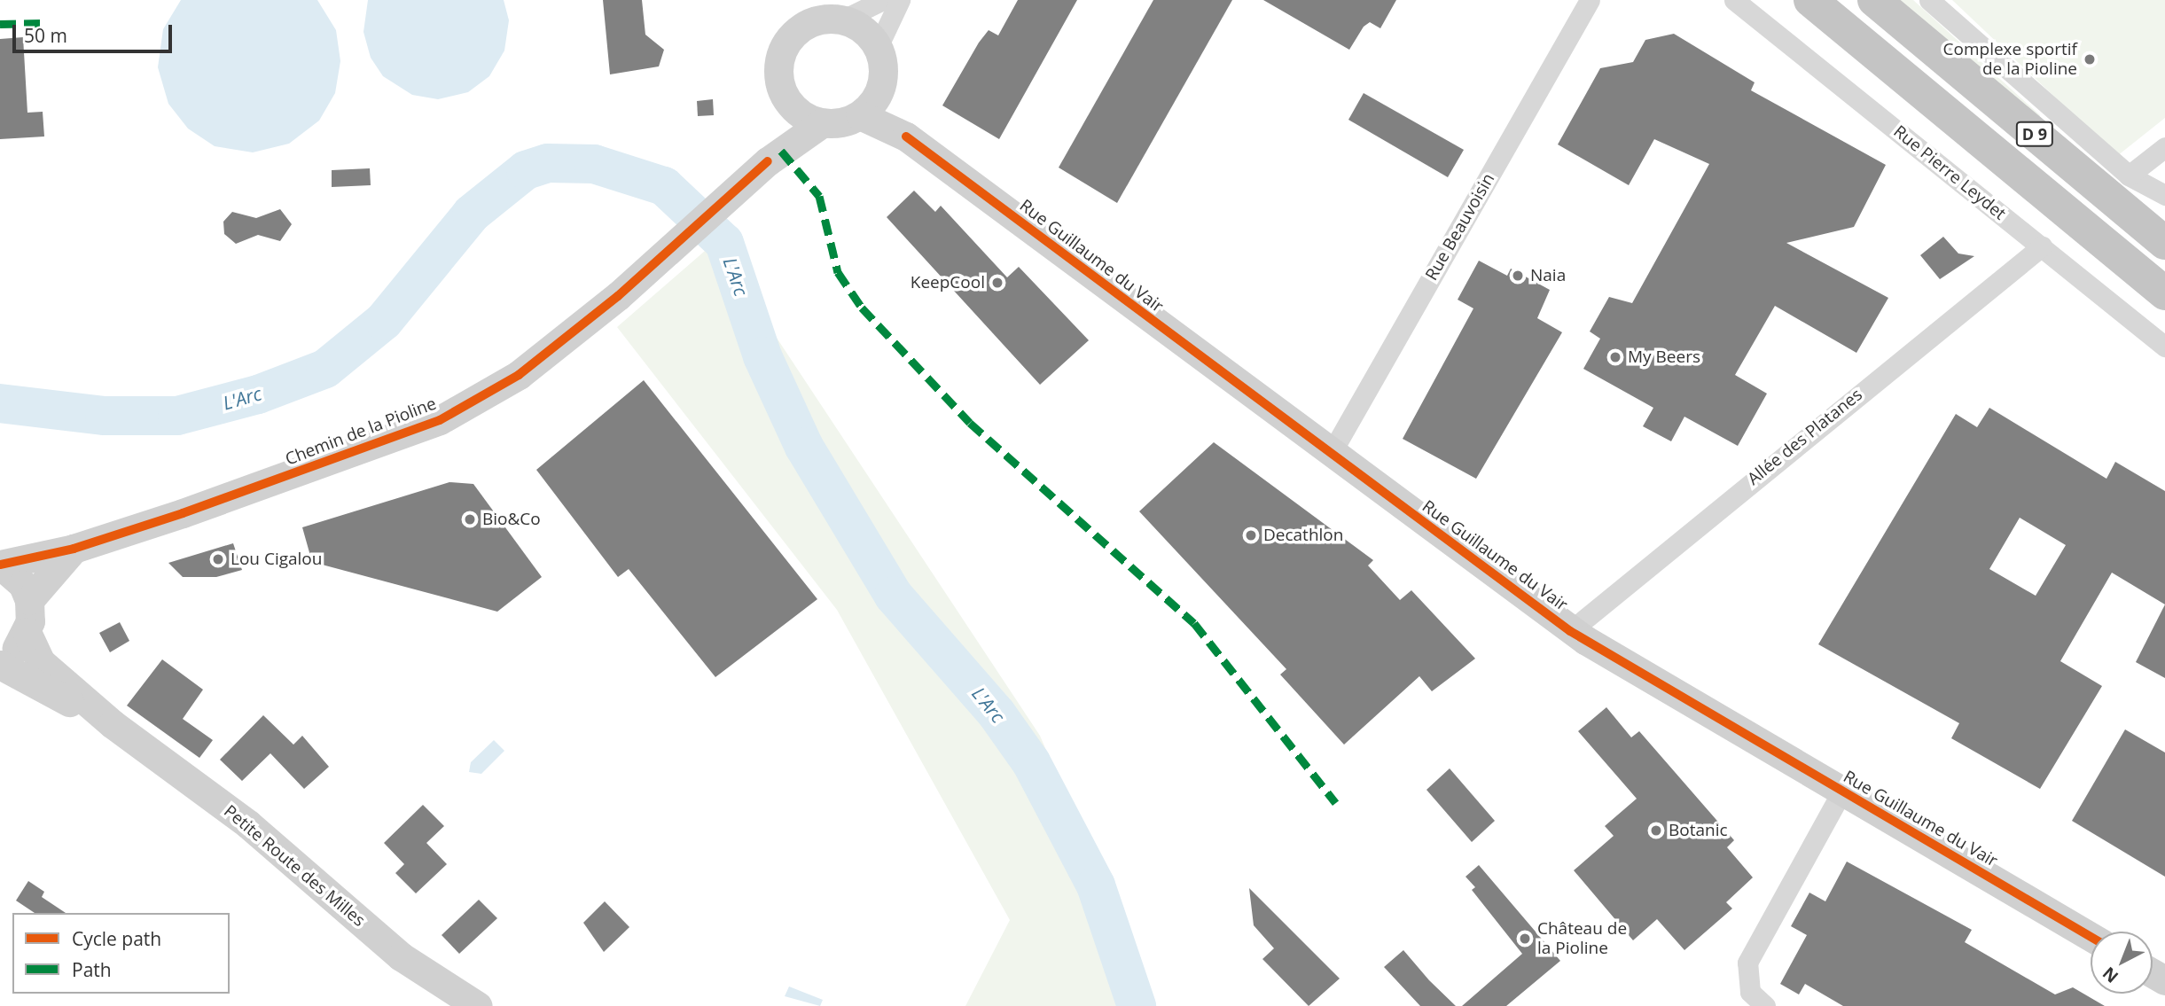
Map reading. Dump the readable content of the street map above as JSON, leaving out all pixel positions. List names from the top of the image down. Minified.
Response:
{"streets":{"highway":["D 9"],"main road":["Rue Guillaume du Vair","Chemin de la Pioline","Petite Route des Milles"],"street":["Rue Pierre Leydet","Rue Beauvoisin","Allée des Platanes"]},"crossings":[["Rue Pierre Leydet","Allée des Platanes"],["Rue Beauvoisin","Rue Guillaume du Vair"],["Rue Guillaume du Vair","Chemin de la Pioline"],["Rue Guillaume du Vair","Allée des Platanes"]],"water":["L'Arc"],"places":["Complexe sportif de la Pioline","Naia","KeepCool","My Beers","Bio&Co","Decathlon","Lou Cigalou","Botanic","Château de la Pioline"],"legend":["Cycle path","Path"],"scale_bar":"50 m","north":"bottom left"}
